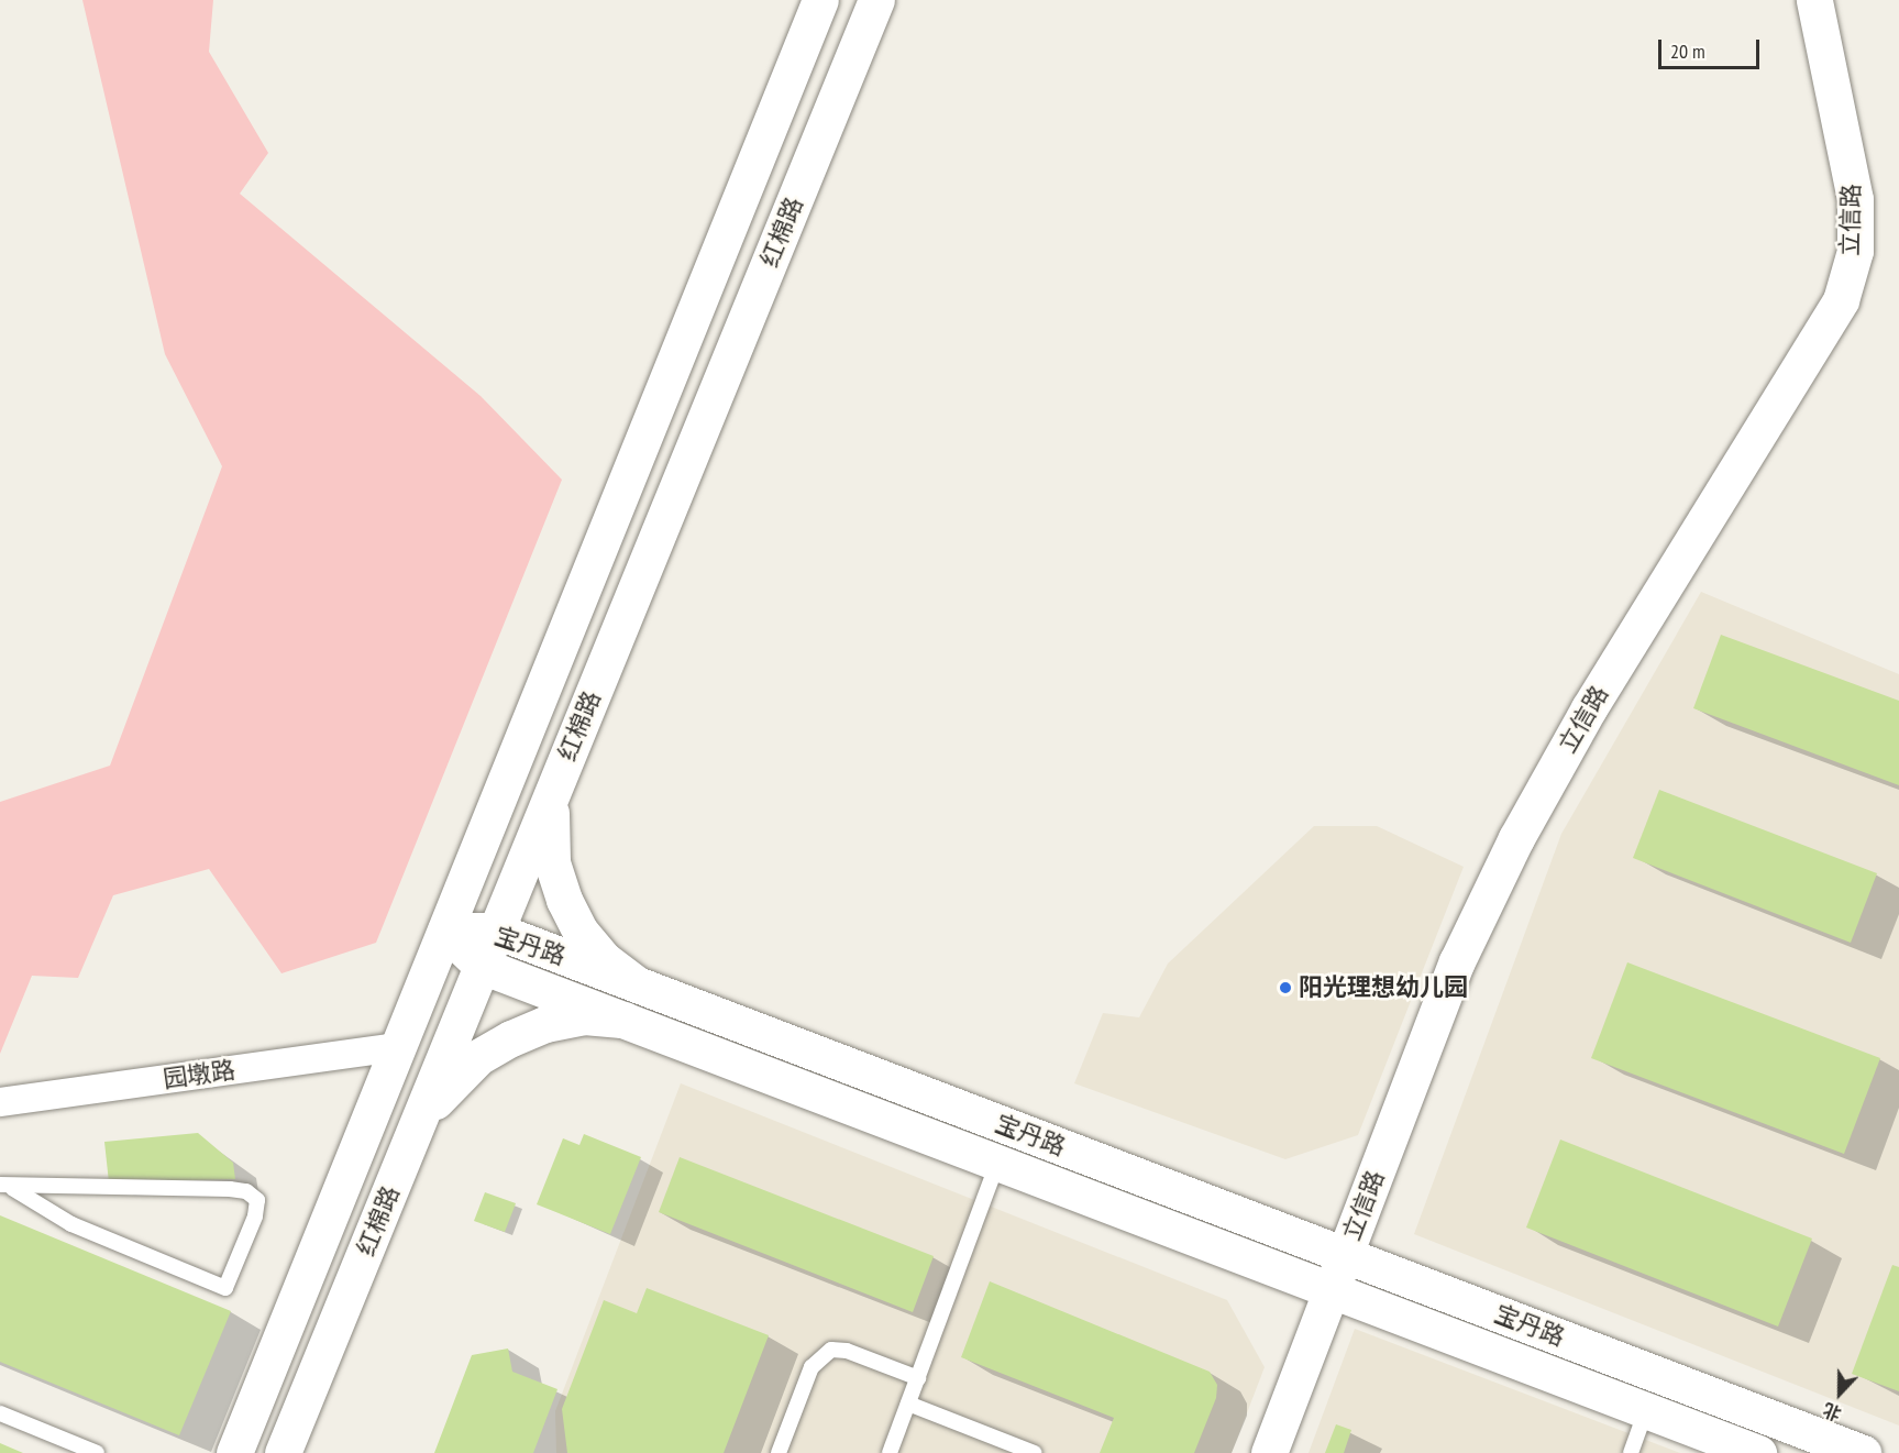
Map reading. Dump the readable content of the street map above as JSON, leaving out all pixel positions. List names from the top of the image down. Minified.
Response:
{"streets":{"street":["立信路","红棉路","宝丹路","园墩路"]},"crossings":[["立信路","宝丹路"],["红棉路","宝丹路"],["红棉路","园墩路"]],"places":["阳光理想幼儿园"],"scale_bar":"20 m","north":"bottom"}
